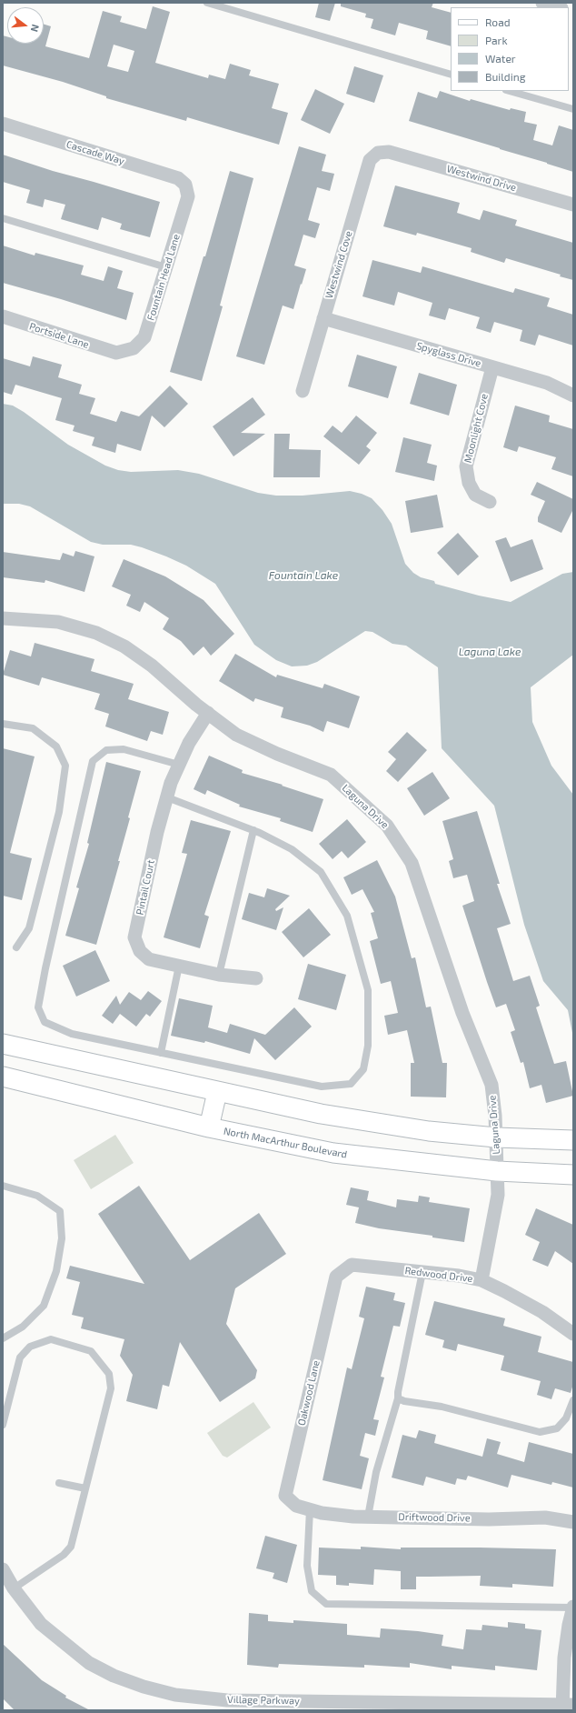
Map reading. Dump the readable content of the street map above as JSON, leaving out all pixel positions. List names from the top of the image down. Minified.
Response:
{"streets":{"main road":["North MacArthur Boulevard"],"street":["Cascade Way","Westwind Drive","Westwind Cove","Fountain Head Lane","Portside Lane","Spyglass Drive","Moonlight Cove","Laguna Drive","Pintail Court","Redwood Drive","Oakwood Lane","Driftwood Drive","Village Parkway"]},"crossings":[["Cascade Way","Fountain Head Lane"],["Westwind Drive","Westwind Cove"],["Westwind Cove","Spyglass Drive"],["Fountain Head Lane","Portside Lane"],["Spyglass Drive","Moonlight Cove"],["Laguna Drive","Pintail Court"],["Laguna Drive","North MacArthur Boulevard"],["Laguna Drive","Redwood Drive"],["Redwood Drive","Oakwood Lane"],["Oakwood Lane","Driftwood Drive"]],"water":["Fountain Lake","Laguna Lake"],"legend":["Road","Park","Water","Building"],"north":"right"}
